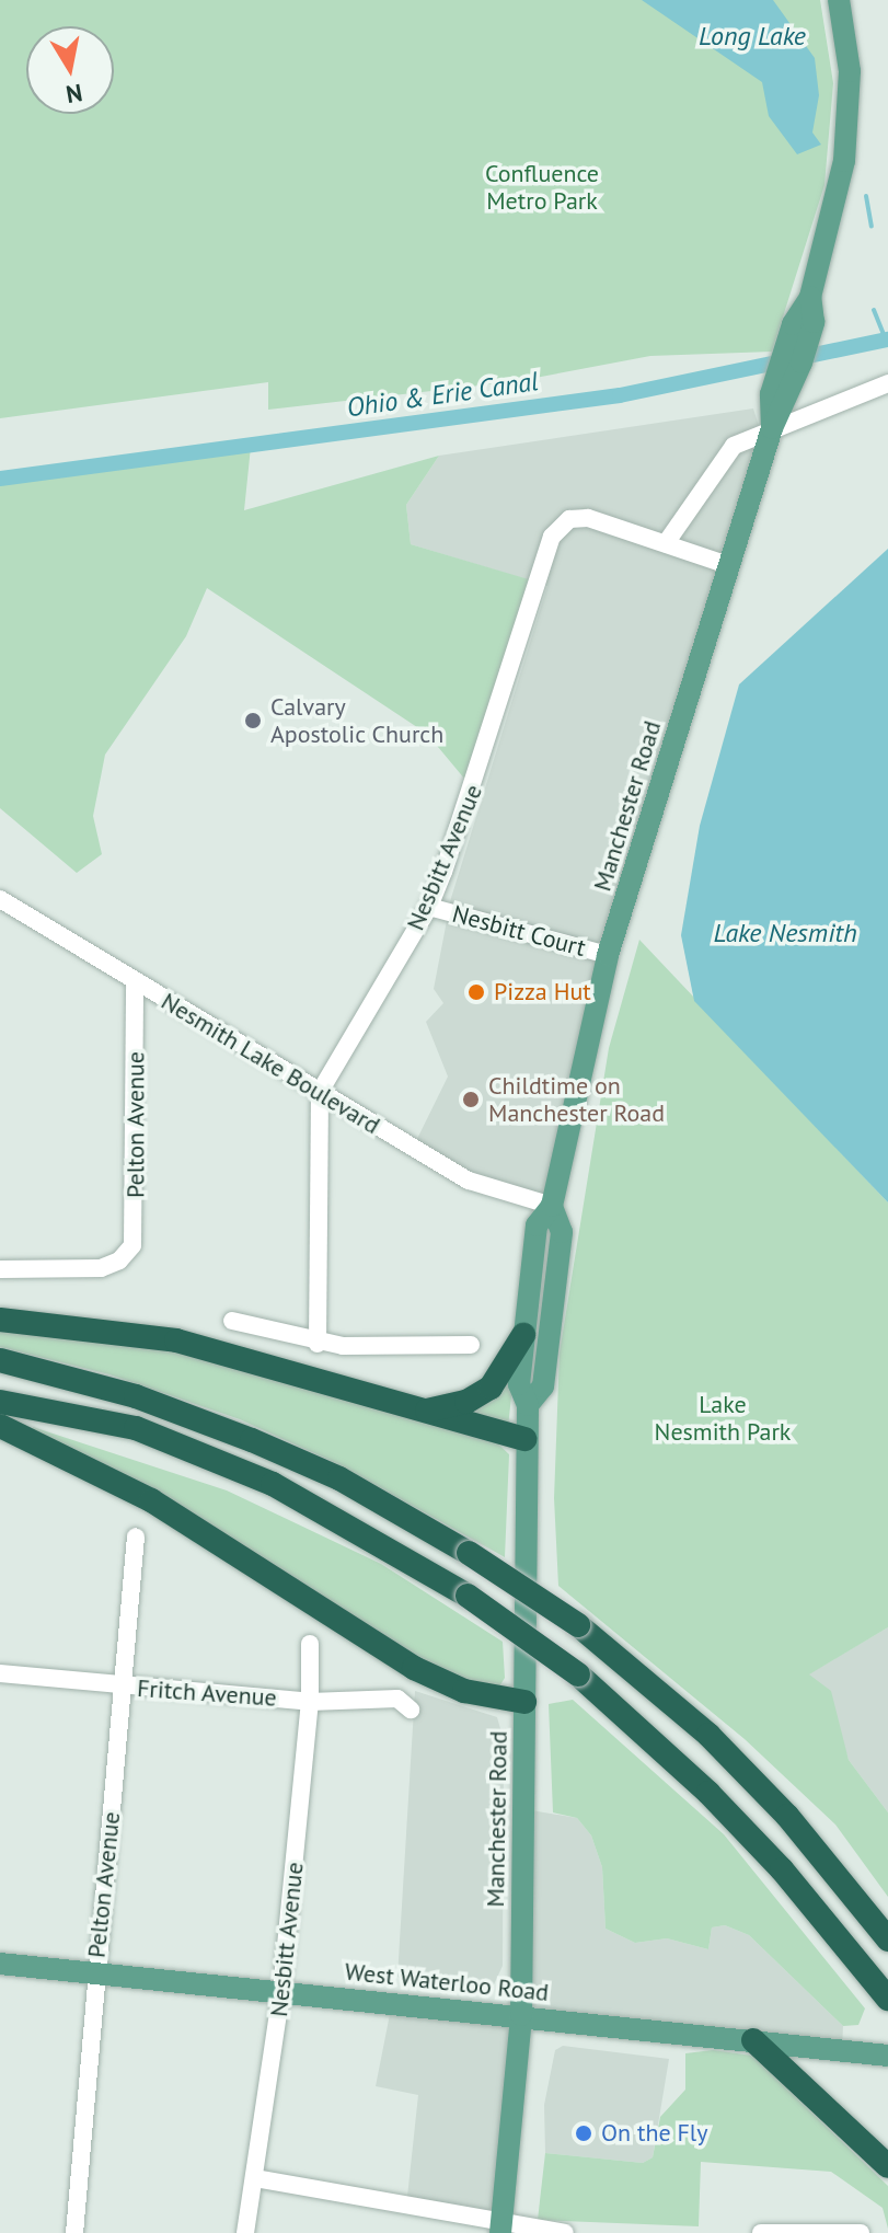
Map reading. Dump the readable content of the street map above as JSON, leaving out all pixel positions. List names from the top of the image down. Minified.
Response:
{"streets":{"main road":["Manchester Road","West Waterloo Road"],"street":["Nesbitt Avenue","Nesbitt Court","Nesmith Lake Boulevard","Pelton Avenue","Fritch Avenue"]},"crossings":[["Manchester Road","Nesbitt Avenue"],["Manchester Road","Nesbitt Court"],["Manchester Road","Nesmith Lake Boulevard"],["Manchester Road","West Waterloo Road"],["Nesbitt Avenue","Nesbitt Court"],["Nesbitt Avenue","Nesmith Lake Boulevard"],["Nesbitt Avenue","Fritch Avenue"],["Nesbitt Avenue","West Waterloo Road"],["Nesmith Lake Boulevard","Pelton Avenue"],["Pelton Avenue","Fritch Avenue"],["Pelton Avenue","West Waterloo Road"]],"water":["Long Lake","Ohio & Erie Canal","Lake Nesmith"],"parks":["Confluence Metro Park","Lake Nesmith Park"],"places":["Calvary Apostolic Church","Pizza Hut","Childtime on Manchester Road","On the Fly"],"north":"bottom"}
